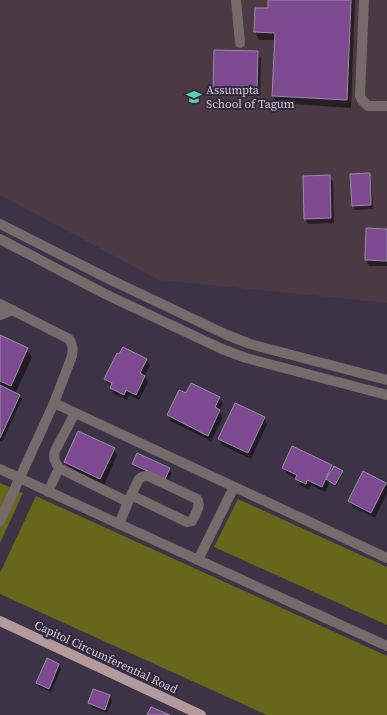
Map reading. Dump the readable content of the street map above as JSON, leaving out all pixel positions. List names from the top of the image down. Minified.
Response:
{"streets":{"main road":["Capitol Circumferential Road"]},"places":{"school or university":["Assumpta School of Tagum"]}}
